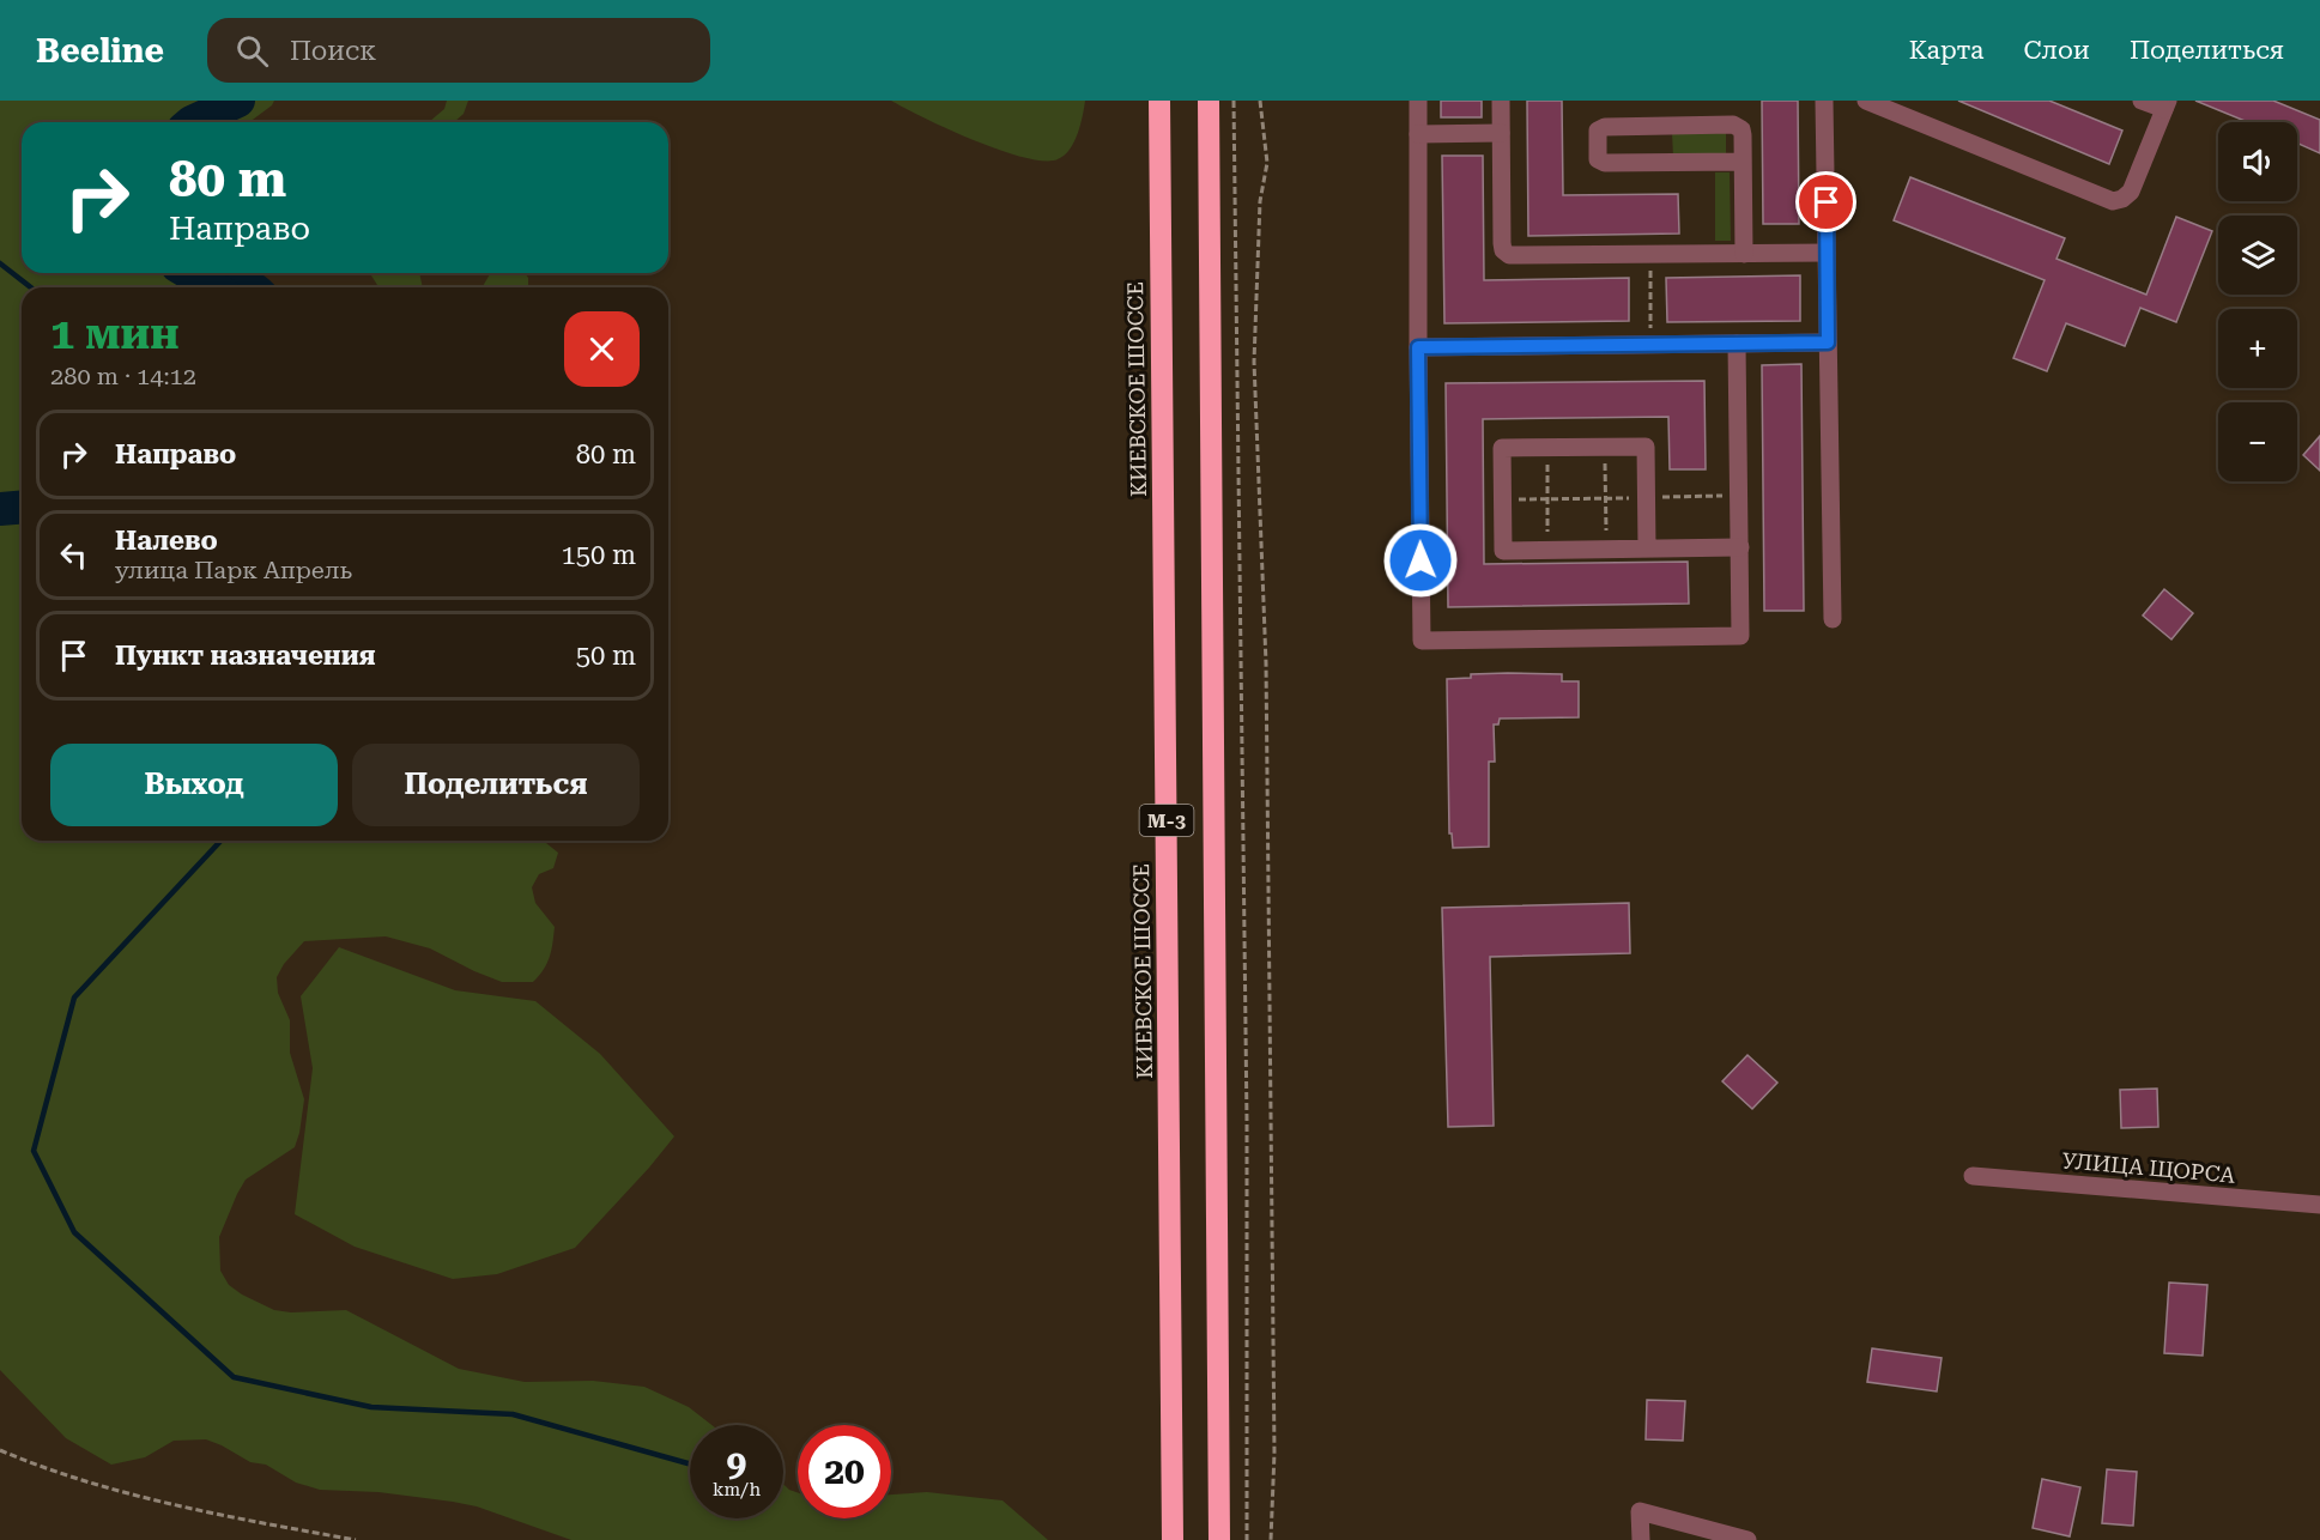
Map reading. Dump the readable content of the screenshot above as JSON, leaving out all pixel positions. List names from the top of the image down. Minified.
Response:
{"streets":{"highway":["КИЕВСКОЕ ШОССЕ","М-3"],"street":["УЛИЦА ЩОРСА"]},"page":{"header":"Beeline","search":"Поиск","nav":["Карта","Слои","Поделиться"],"map_buttons":["+","−"],"turn":["80 m","Направо"],"heading":["1 мин","280 m · 14:12"],"list":[{"name":"Направо","value":"80 m"},{"name":"Налево","note":"улица Парк Апрель","value":"150 m"},{"name":"Пункт назначения","value":"50 m"}],"buttons":["Выход","Поделиться"],"speed":"9 km/h","limit":"20"}}
